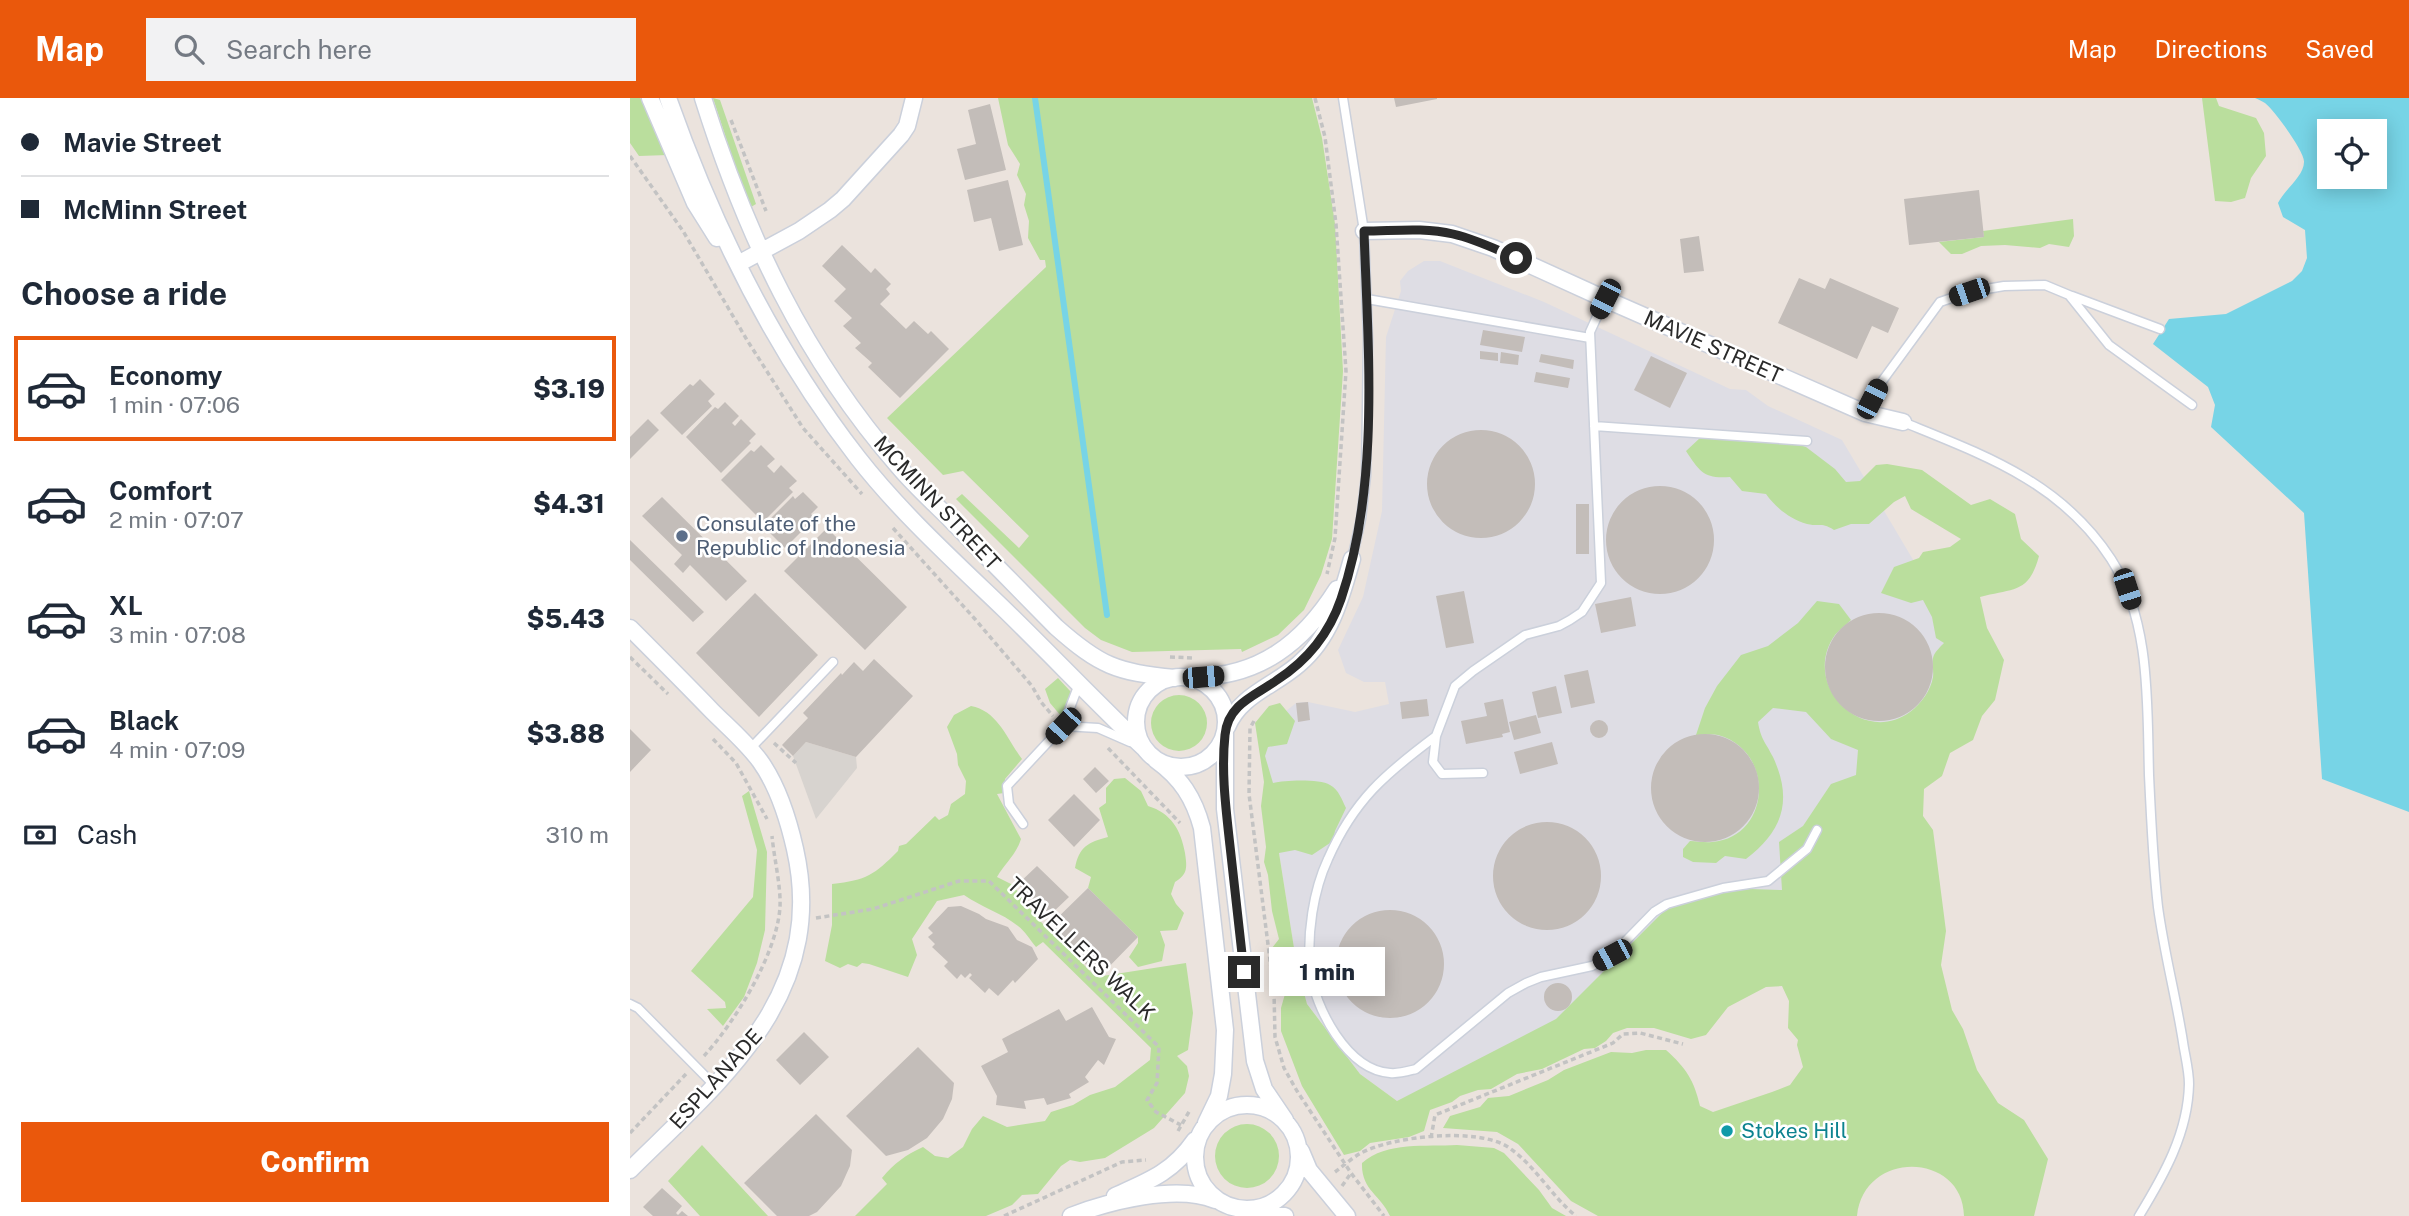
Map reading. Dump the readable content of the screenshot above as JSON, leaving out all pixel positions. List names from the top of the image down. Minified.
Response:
{"streets":{"street":["MAVIE STREET","MCMINN STREET","ESPLANADE"],"path":["TRAVELLERS WALK"]},"crossings":[["TRAVELLERS WALK","ESPLANADE"]],"places":["Consulate of the Republic of Indonesia","Stokes Hill"],"page":{"header":"Map","search":"Search here","nav":["Map","Directions","Saved"],"banner":["Mavie Street","McMinn Street"],"heading":"Choose a ride","list":[{"name":"Economy","note":"1 min · 07:06","value":"$3.19"},{"name":"Comfort","note":"2 min · 07:07","value":"$4.31"},{"name":"XL","note":"3 min · 07:08","value":"$5.43"},{"name":"Black","note":"4 min · 07:09","value":"$3.88"}],"pay":["Cash","310 m"],"bubble":"1 min","buttons":"Confirm"}}
